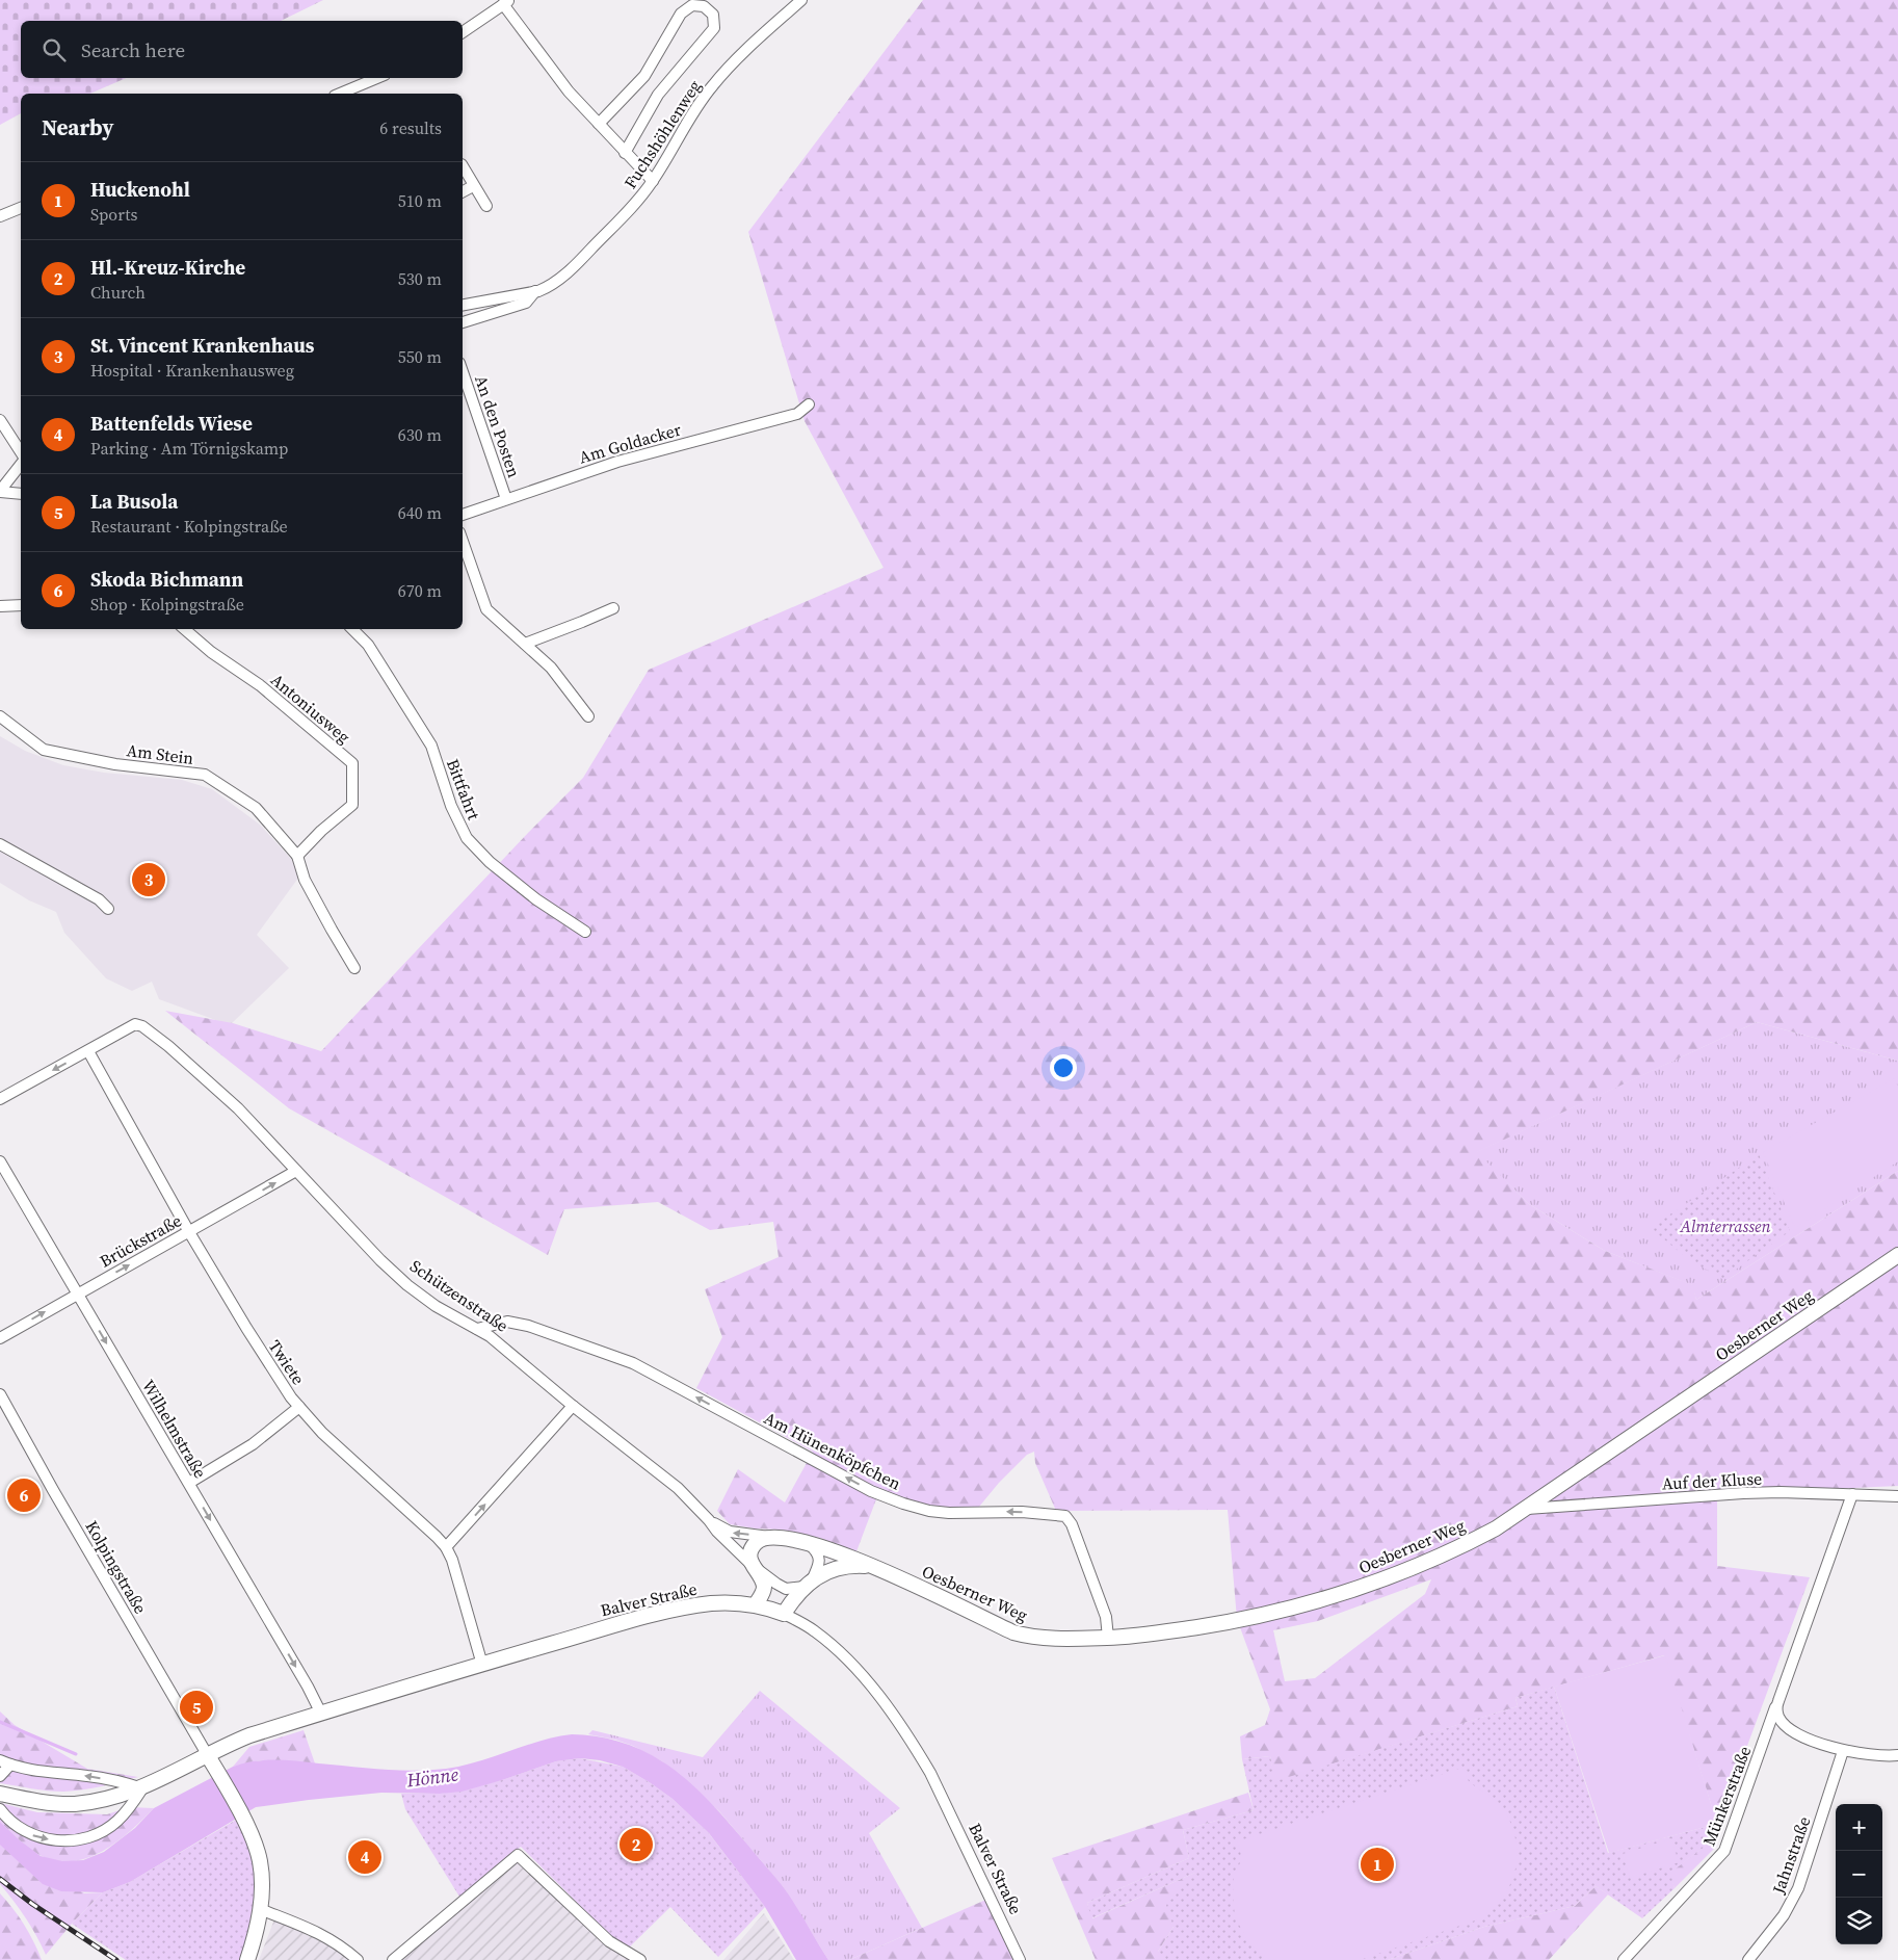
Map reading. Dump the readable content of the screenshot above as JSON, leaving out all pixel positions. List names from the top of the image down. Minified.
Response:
{"streets":{"street":["Fuchshöhlenweg","An den Posten","Am Goldacker","Antoniusweg","Am Stein","Bittfahrt","Brückstraße","Schützenstraße","Oesberner Weg","Twiete","Wilhelmstraße","Am Hünenköpfchen","Auf der Kluse","Kolpingstraße","Balver Straße","Münkerstraße","Jahnstraße"]},"crossings":[["An den Posten","Am Goldacker"],["Antoniusweg","Am Stein"],["Brückstraße","Schützenstraße"],["Brückstraße","Twiete"],["Brückstraße","Wilhelmstraße"],["Schützenstraße","Oesberner Weg"],["Schützenstraße","Twiete"],["Schützenstraße","Am Hünenköpfchen"],["Schützenstraße","Balver Straße"],["Oesberner Weg","Am Hünenköpfchen"],["Oesberner Weg","Auf der Kluse"],["Oesberner Weg","Balver Straße"],["Twiete","Balver Straße"],["Wilhelmstraße","Balver Straße"],["Auf der Kluse","Münkerstraße"],["Kolpingstraße","Balver Straße"]],"one_way":["Brückstraße","Wilhelmstraße","Am Hünenköpfchen"],"water":["Hönne"],"parks":["Almterrassen"],"page":{"search":"Search here","heading":["Nearby","6 results"],"list":[{"mark":"1","name":"Huckenohl","note":"Sports","value":"510 m"},{"mark":"2","name":"Hl.-Kreuz-Kirche","note":"Church","value":"530 m"},{"mark":"3","name":"St. Vincent Krankenhaus","note":"Hospital · Krankenhausweg","value":"550 m"},{"mark":"4","name":"Battenfelds Wiese","note":"Parking · Am Törnigskamp","value":"630 m"},{"mark":"5","name":"La Busola","note":"Restaurant · Kolpingstraße","value":"640 m"},{"mark":"6","name":"Skoda Bichmann","note":"Shop · Kolpingstraße","value":"670 m"}],"pins":["3","6","5","2","4","1"],"map_buttons":["+","−"]}}
